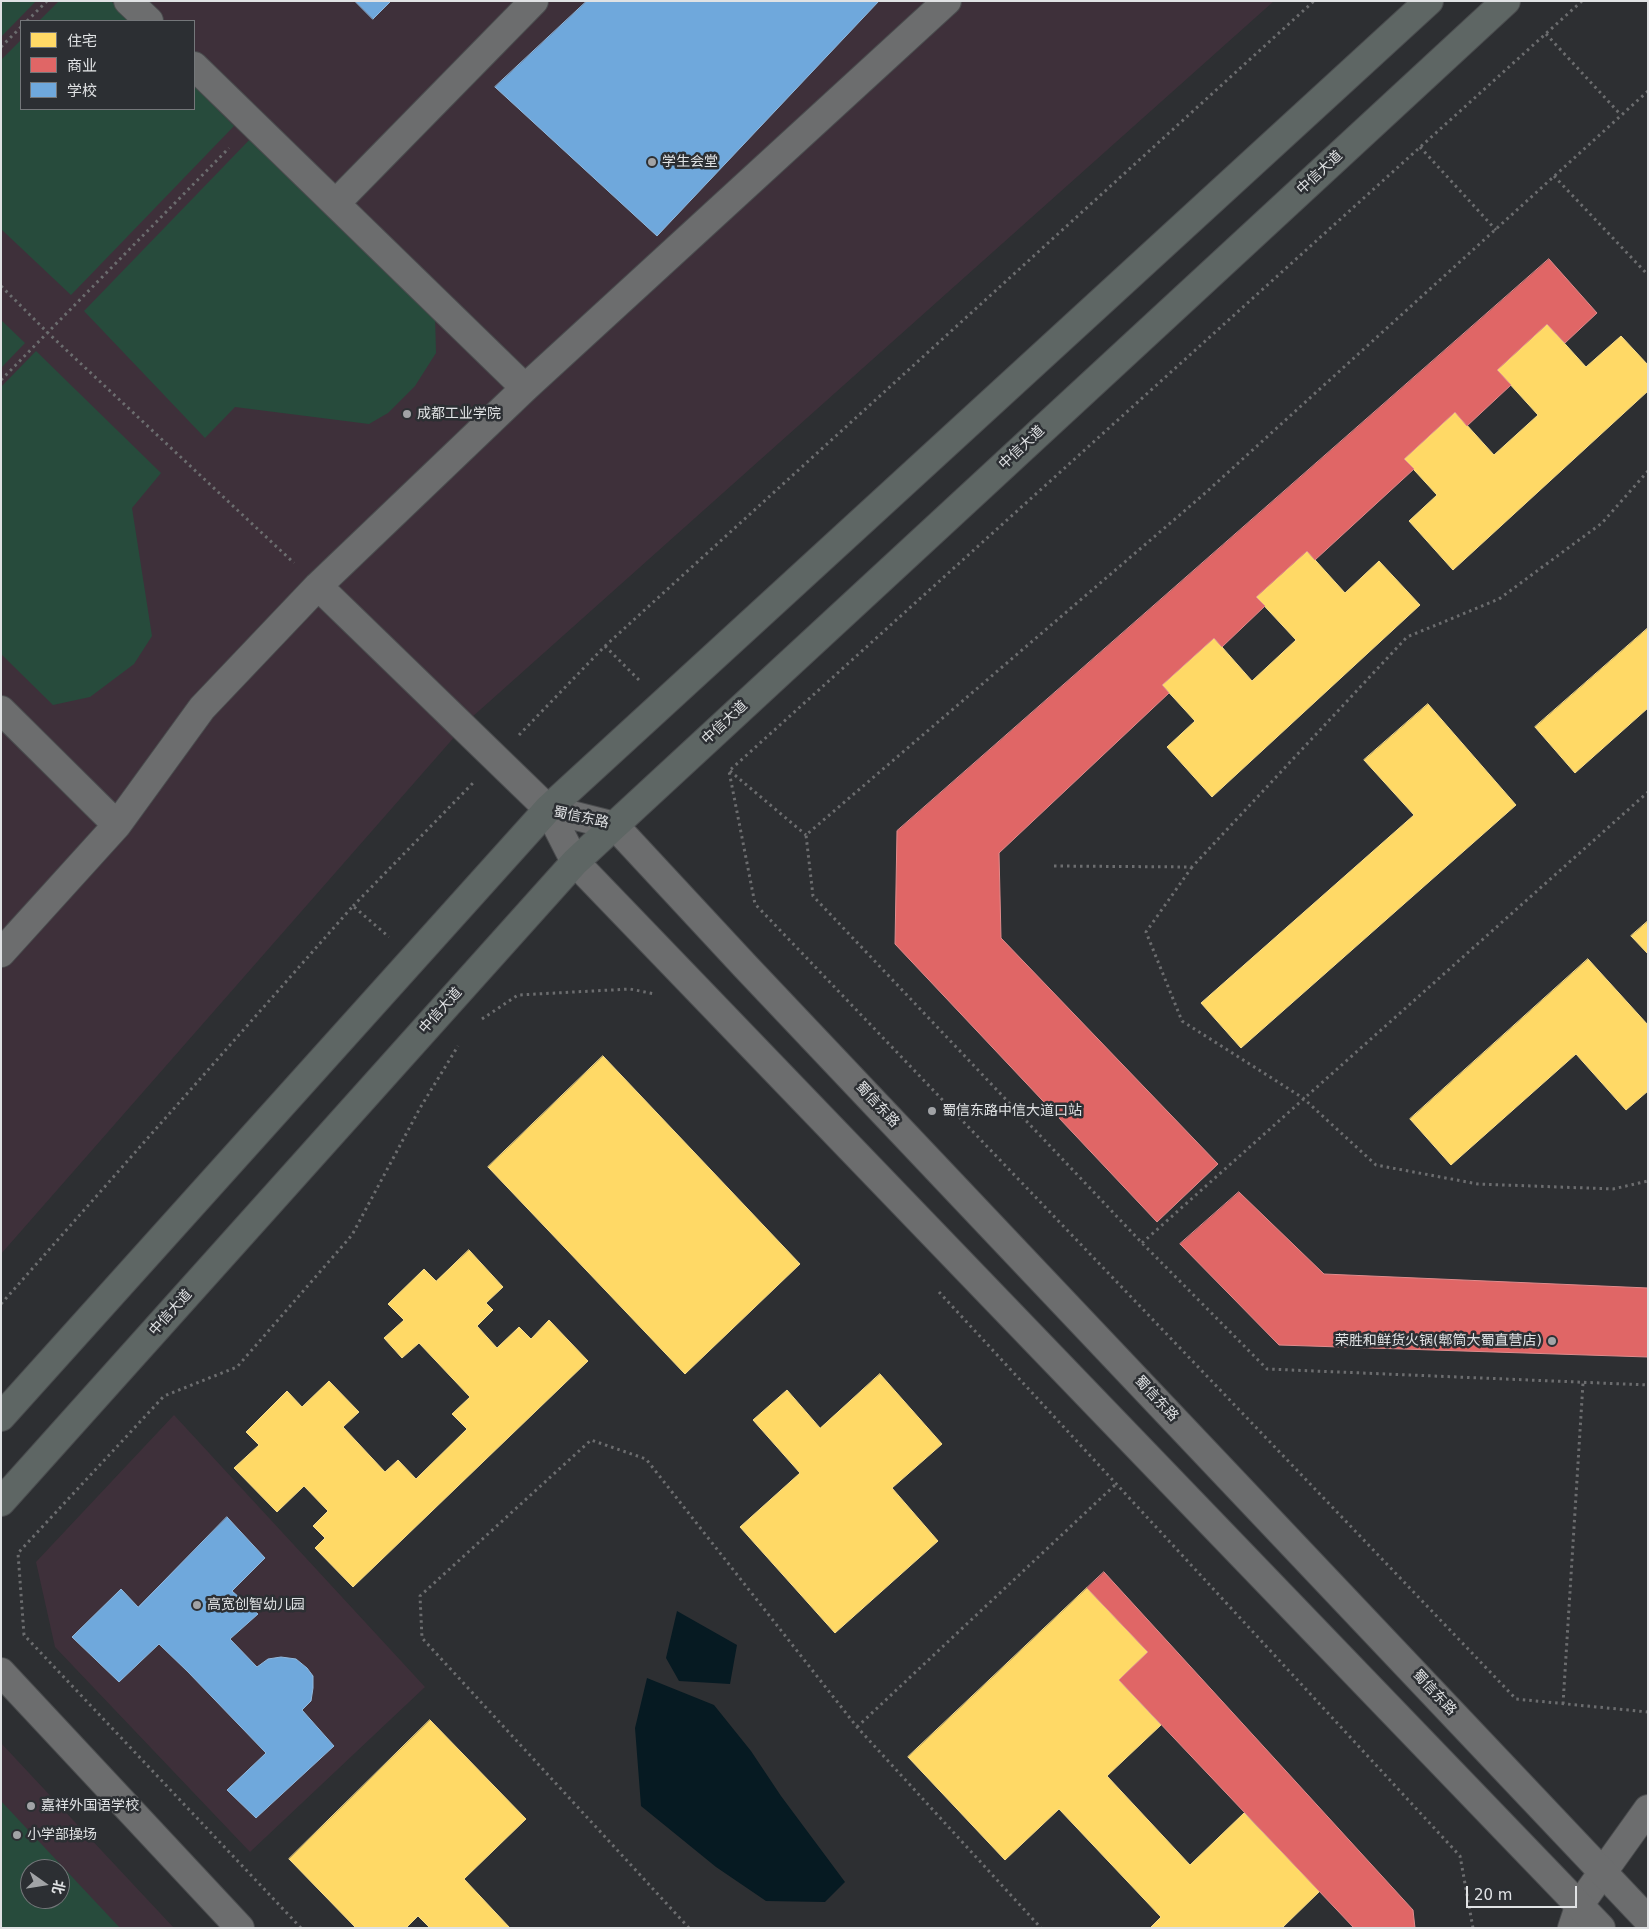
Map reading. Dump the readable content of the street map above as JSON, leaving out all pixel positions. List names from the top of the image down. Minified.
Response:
{"streets":{"main road":["中信大道","蜀信东路"]},"crossings":[["中信大道","蜀信东路"]],"places":["学生会堂","成都工业学院","蜀信东路中信大道口站","荣胜和鲜货火锅(郫筒大蜀直营店)","高宽创智幼儿园","嘉祥外国语学校","小学部操场"],"legend":["住宅","商业","学校"],"scale_bar":"20 m","north":"right"}
